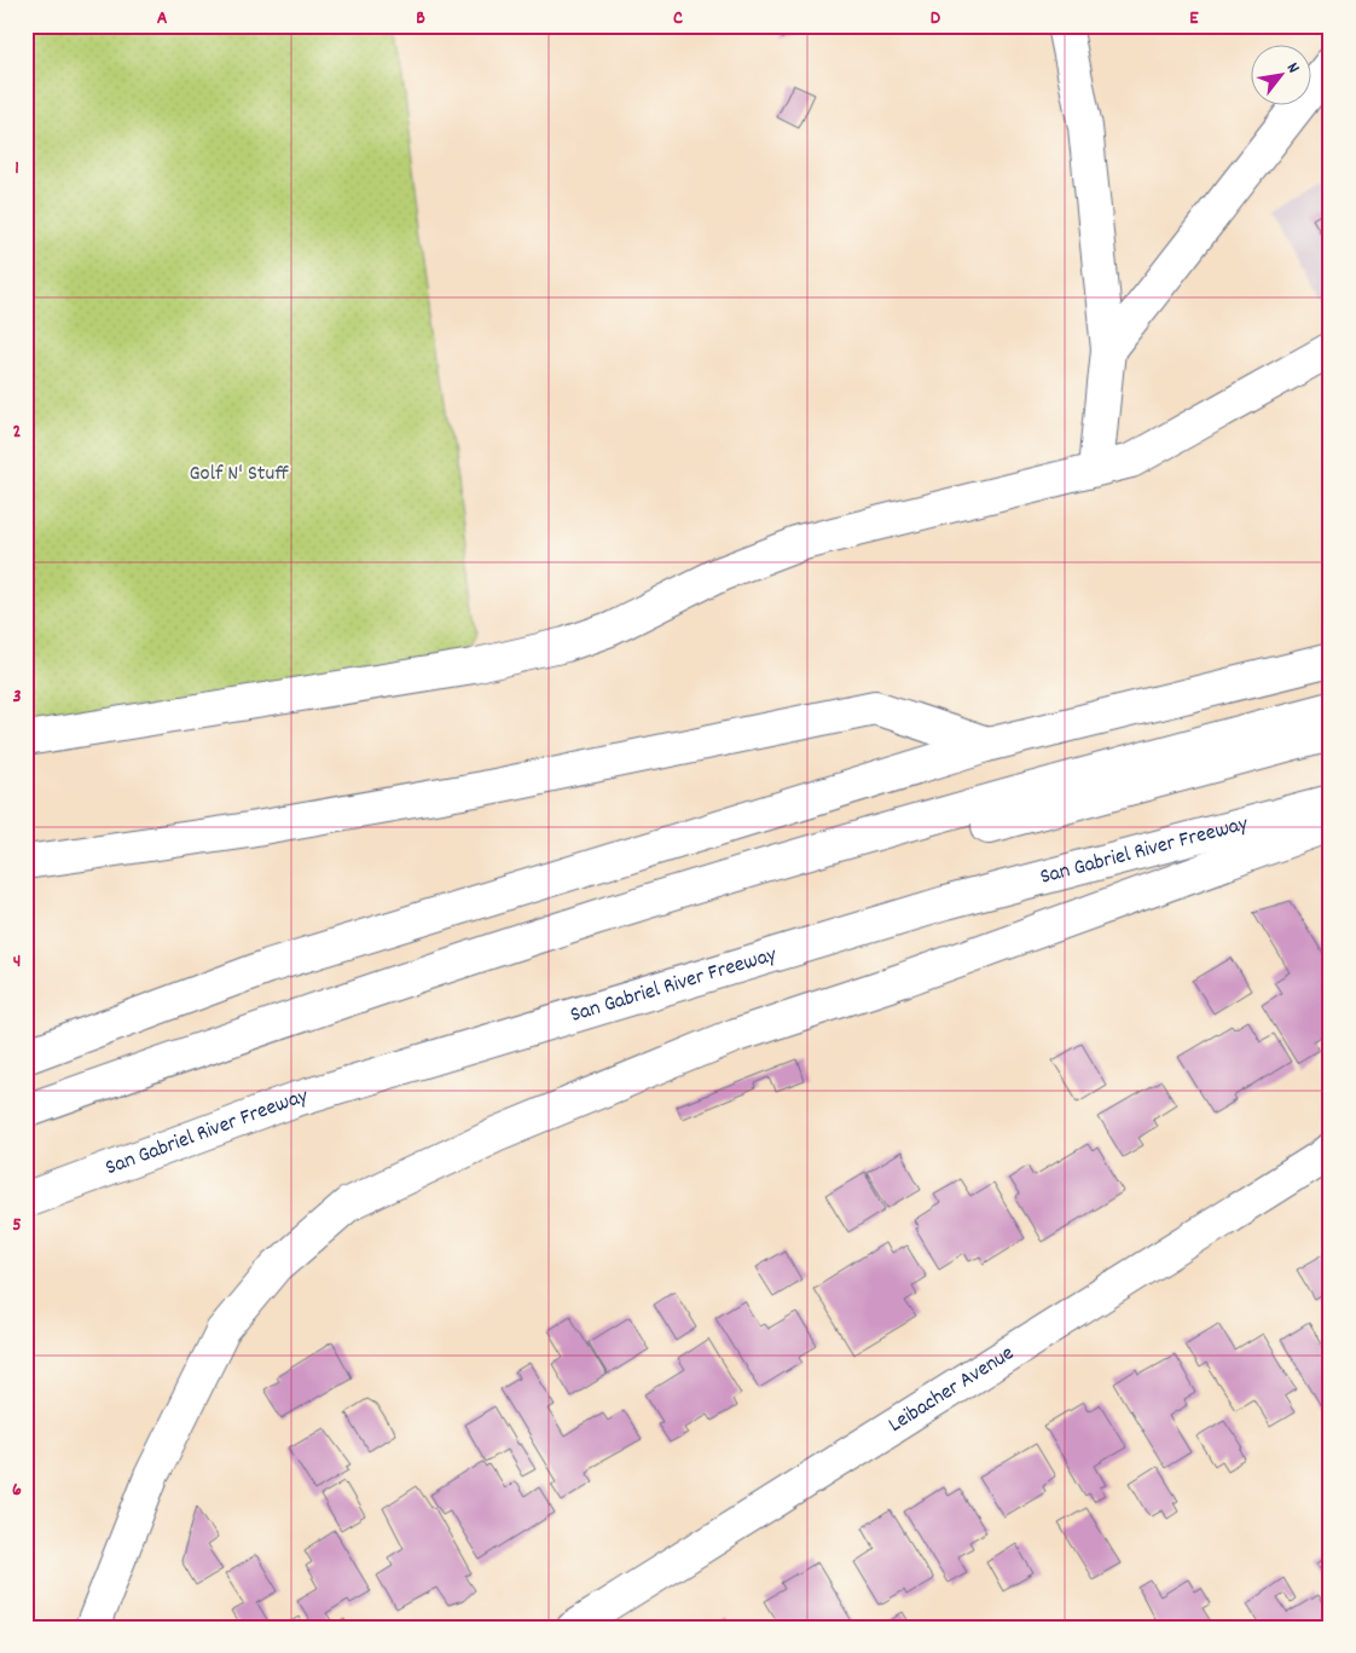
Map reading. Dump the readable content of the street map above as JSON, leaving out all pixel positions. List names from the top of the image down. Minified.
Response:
{"streets":{"main road":["San Gabriel River Freeway","Leibacher Avenue"]},"parks":["Golf N' Stuff"],"north":"top right","grid":{"columns":["A","B","C","D","E"],"rows":["1","2","3","4","5","6"]}}
